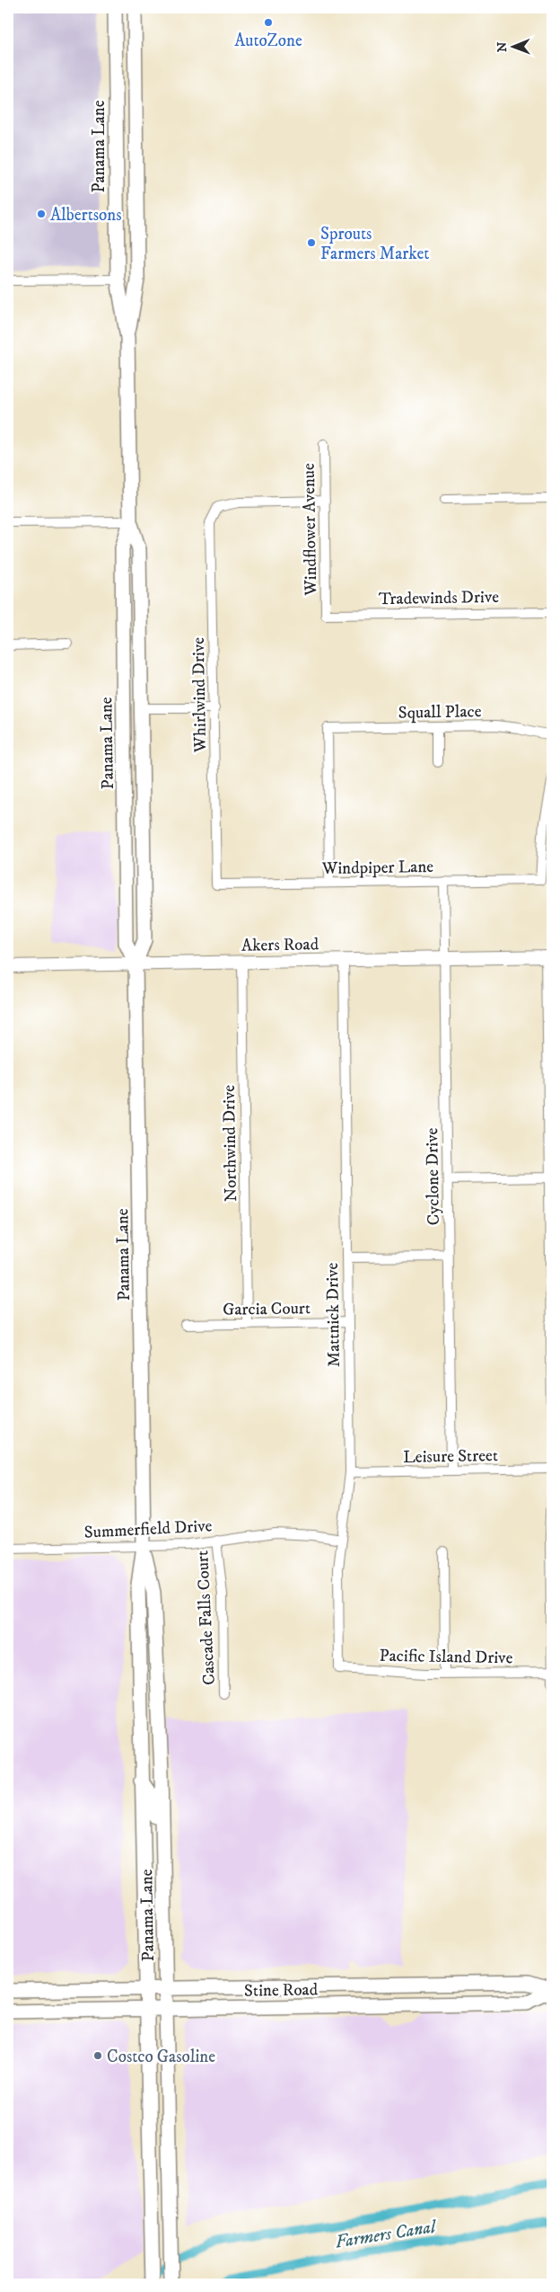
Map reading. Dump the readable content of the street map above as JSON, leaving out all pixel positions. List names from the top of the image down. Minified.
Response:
{"streets":{"main road":["Panama Lane","Stine Road"],"street":["Windflower Avenue","Tradewinds Drive","Whirlwind Drive","Squall Place","Windpiper Lane","Akers Road","Northwind Drive","Cyclone Drive","Garcia Court","Mattnick Drive","Leisure Street","Summerfield Drive","Cascade Falls Court","Pacific Island Drive"]},"crossings":[["Panama Lane","Akers Road"],["Panama Lane","Summerfield Drive"],["Panama Lane","Stine Road"],["Windflower Avenue","Tradewinds Drive"],["Windflower Avenue","Whirlwind Drive"],["Whirlwind Drive","Windpiper Lane"],["Squall Place","Windpiper Lane"],["Windpiper Lane","Cyclone Drive"],["Akers Road","Northwind Drive"],["Akers Road","Cyclone Drive"],["Akers Road","Mattnick Drive"],["Northwind Drive","Garcia Court"],["Cyclone Drive","Leisure Street"],["Garcia Court","Mattnick Drive"],["Mattnick Drive","Leisure Street"],["Mattnick Drive","Summerfield Drive"],["Mattnick Drive","Pacific Island Drive"],["Summerfield Drive","Cascade Falls Court"]],"water":["Farmers Canal"],"places":["AutoZone","Albertsons","Sprouts Farmers Market","Costco Gasoline"],"north":"left"}
